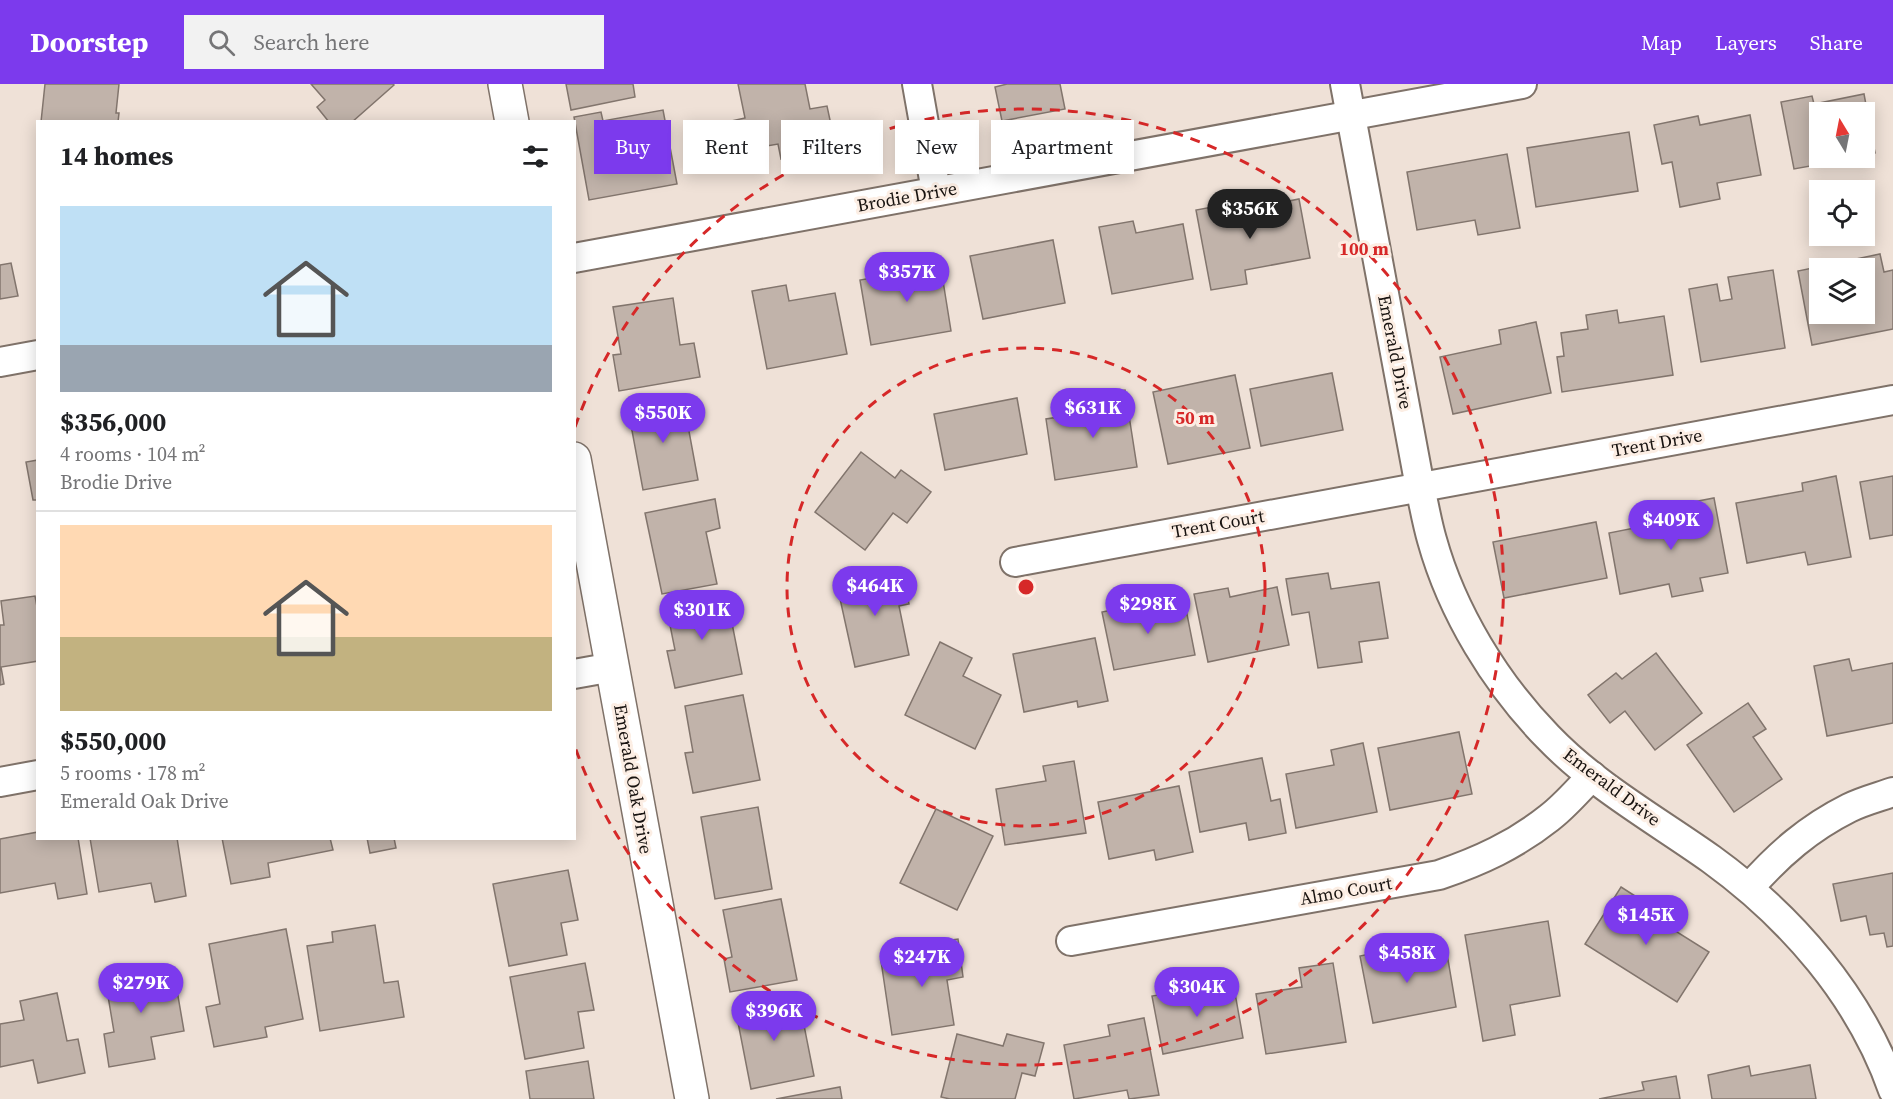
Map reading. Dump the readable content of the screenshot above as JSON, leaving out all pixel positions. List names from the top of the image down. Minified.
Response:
{"streets":{"street":["Brodie Drive","Emerald Drive","Trent Drive","Trent Court","Emerald Oak Drive","Almo Court"]},"crossings":[["Brodie Drive","Emerald Drive"],["Emerald Drive","Trent Drive"],["Emerald Drive","Trent Court"],["Emerald Drive","Almo Court"],["Trent Drive","Trent Court"]],"north":"top","page":{"header":"Doorstep","search":"Search here","nav":["Map","Layers","Share"],"chip":["Buy","Rent","Filters","New","Apartment"],"heading":"14 homes","price":["$356K","$357K","$631K","$550K","$409K","$464K","$298K","$301K","$145K","$458K","$247K","$279K","$304K","$396K"],"list":[{"name":"$356,000","note":"4 rooms · 104 m² · Brodie Drive"},{"name":"$550,000","note":"5 rooms · 178 m² · Emerald Oak Drive"}]},"rings":["100 m","50 m"]}
